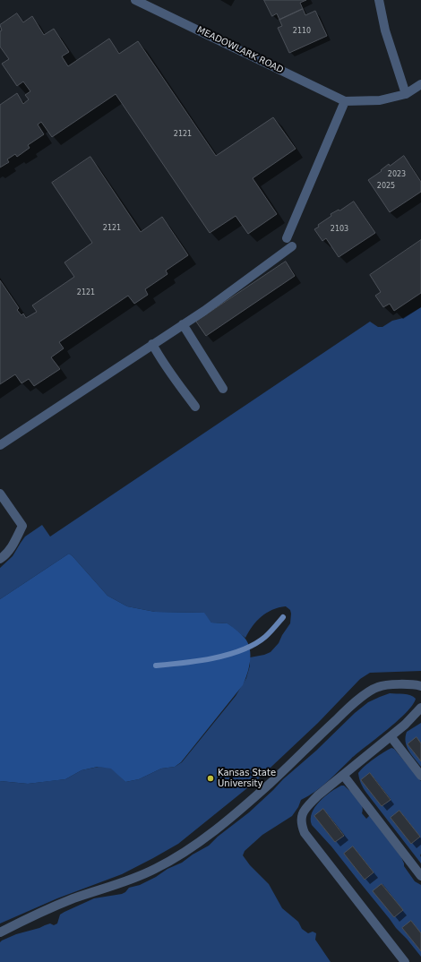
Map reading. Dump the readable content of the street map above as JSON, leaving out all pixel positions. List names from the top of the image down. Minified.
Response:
{"streets":{"street":["MEADOWLARK ROAD"]},"places":["Kansas State University"],"house_numbers":["2110","2121","2023","2025","2121","2103","2121"]}
